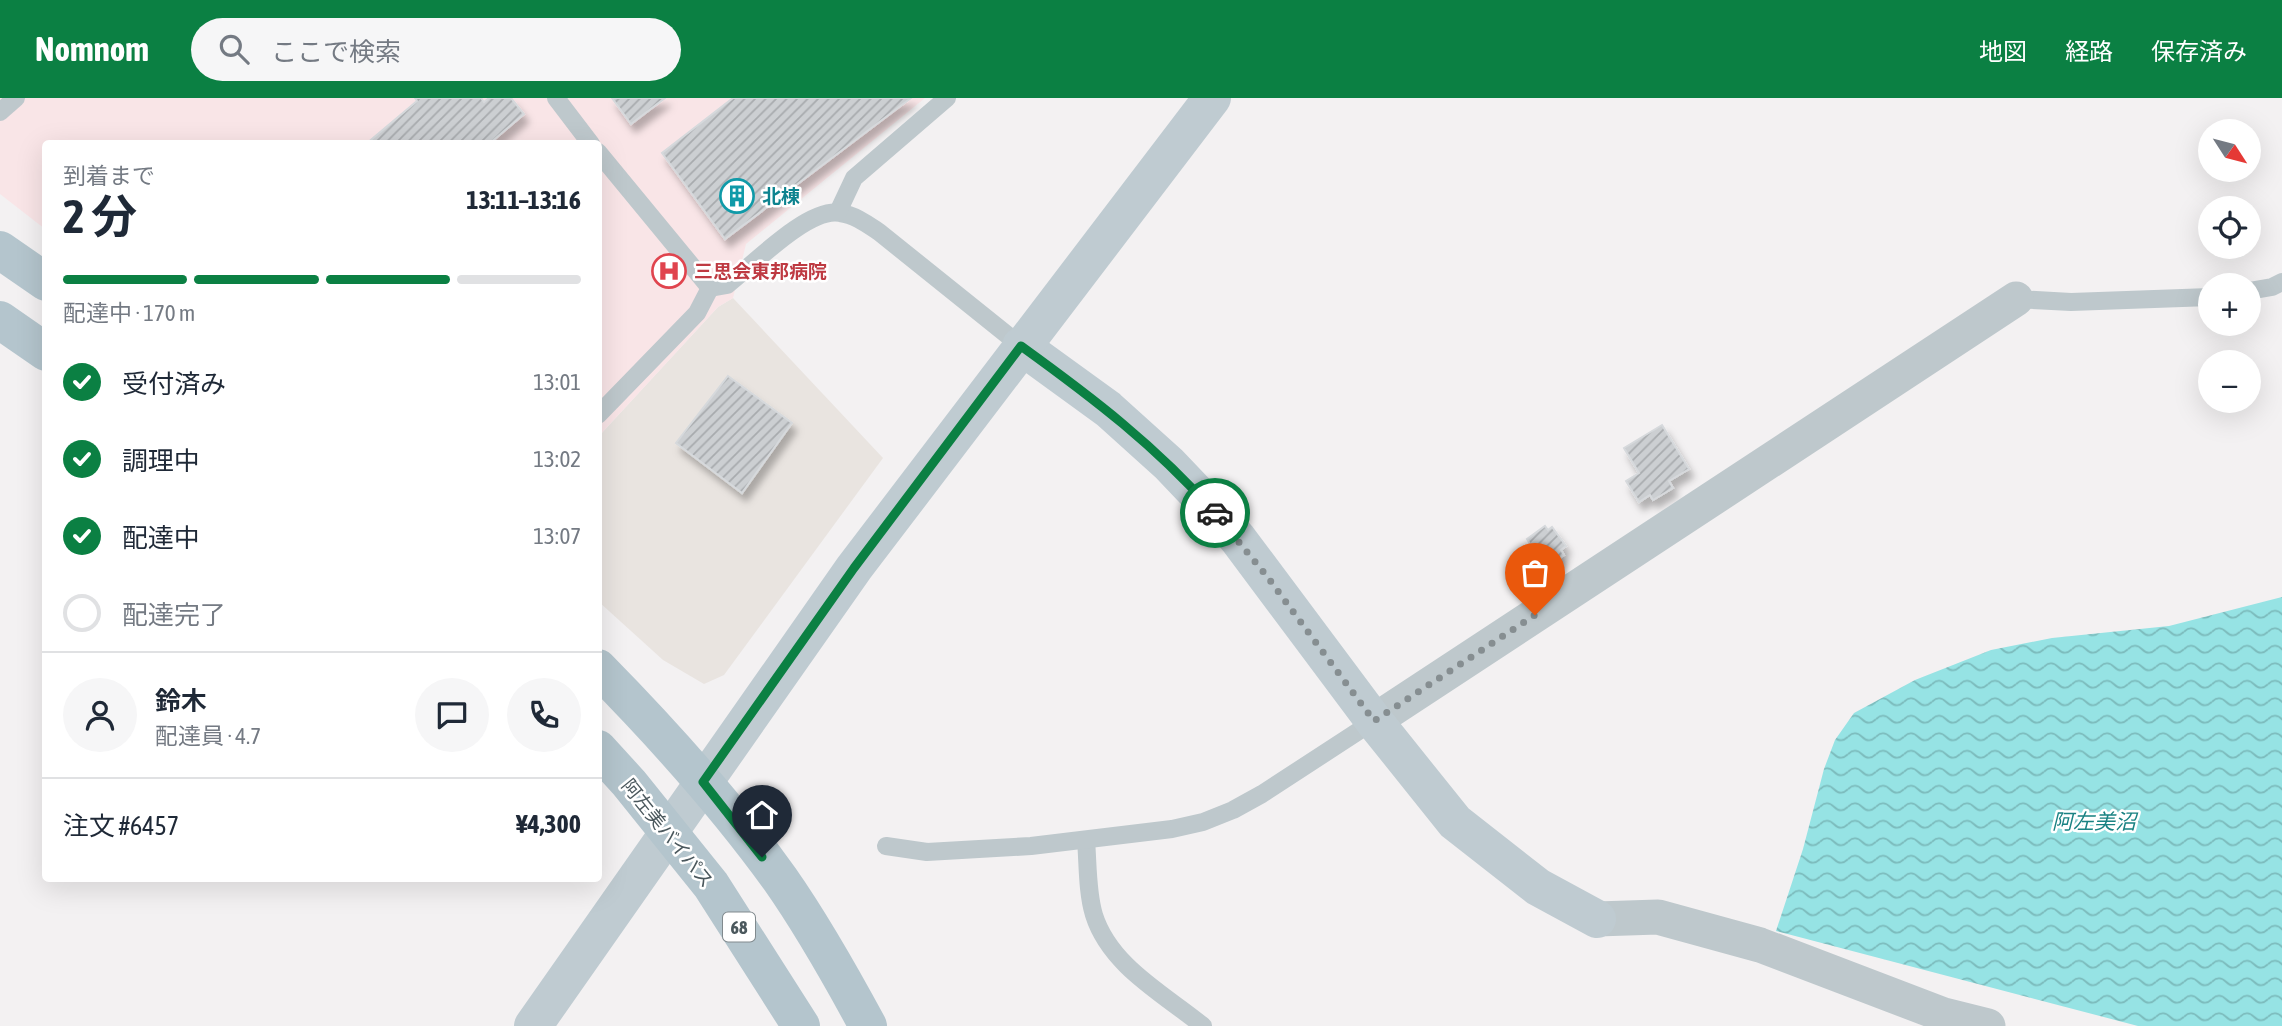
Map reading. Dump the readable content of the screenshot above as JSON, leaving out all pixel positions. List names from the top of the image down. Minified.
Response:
{"streets":{"main road":["阿左美バイパス","68"]},"water":["阿左美沼"],"places":{"building":["北棟"],"hospital":["三思会東邦病院"]},"north":"bottom right","page":{"header":"Nomnom","search":"ここで検索","nav":["地図","経路","保存済み"],"map_buttons":["+","−"],"heading":["2 分","到着まで","13:11–13:16"],"panel":["鈴木","配達員 · 4.7","注文 #6457","¥4,300"],"bar":"配達中 · 170 m","list":[["受付済み","13:01"],["調理中","13:02"],["配達中","13:07"],"配達完了"]}}
